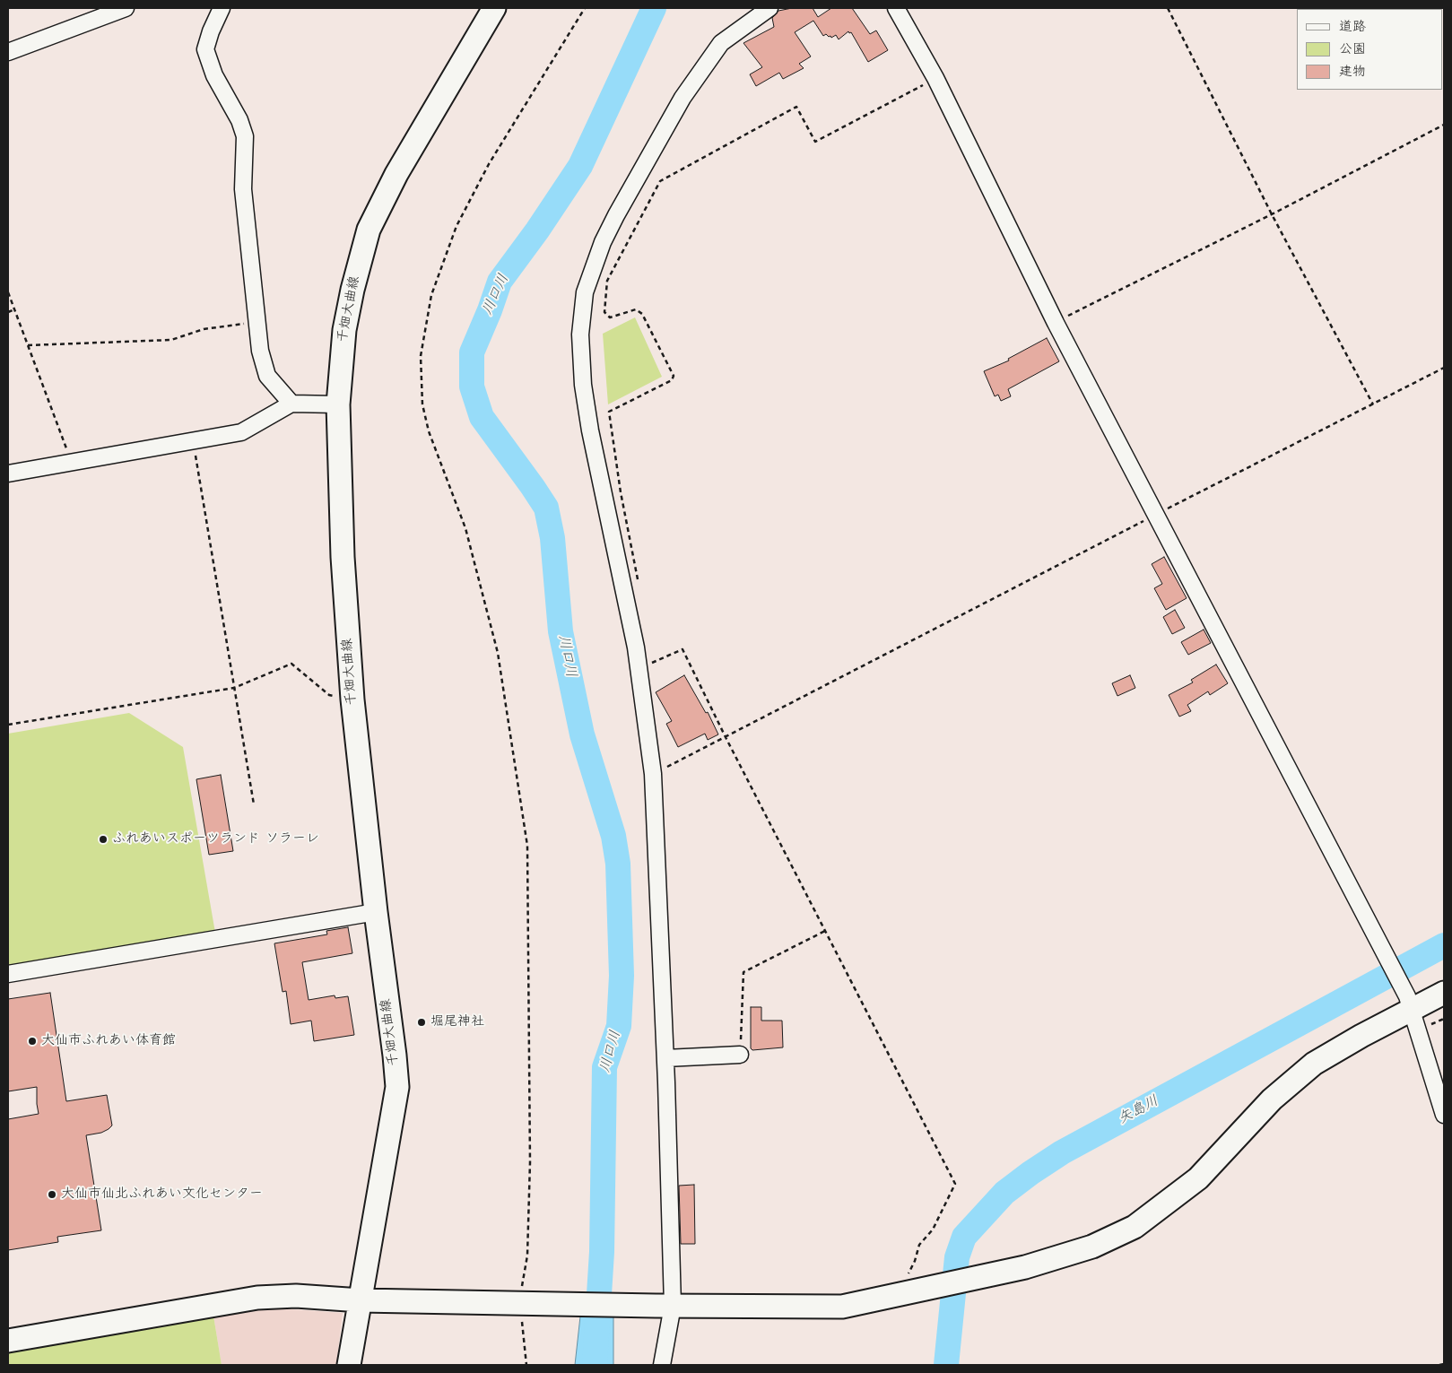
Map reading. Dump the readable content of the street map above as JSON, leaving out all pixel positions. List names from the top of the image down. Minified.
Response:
{"streets":{"street":["千畑大曲線"]},"water":["川口川","矢島川"],"places":["ふれあいスポーツランド ソラーレ","堀尾神社","大仙市ふれあい体育館","大仙市仙北ふれあい文化センター"],"legend":["道路","公園","建物"]}
